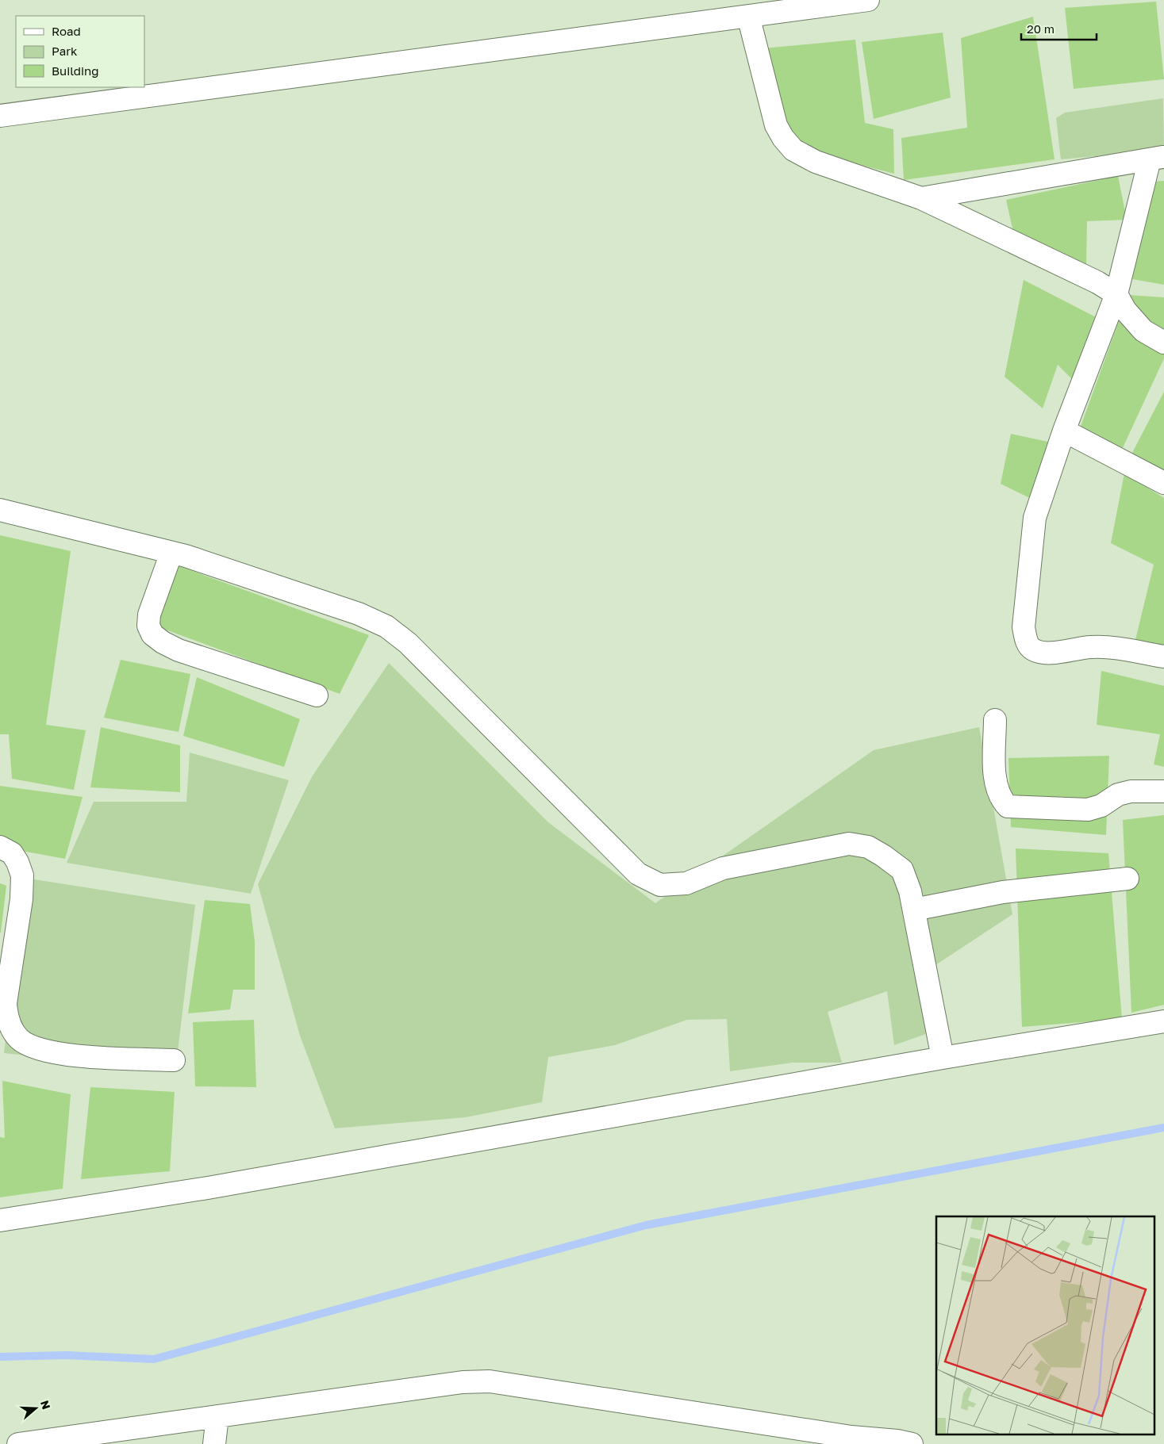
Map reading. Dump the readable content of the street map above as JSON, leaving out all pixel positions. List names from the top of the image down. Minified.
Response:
{"legend":["Road","Park","Building"],"scale_bar":"20 m","north":"right"}
